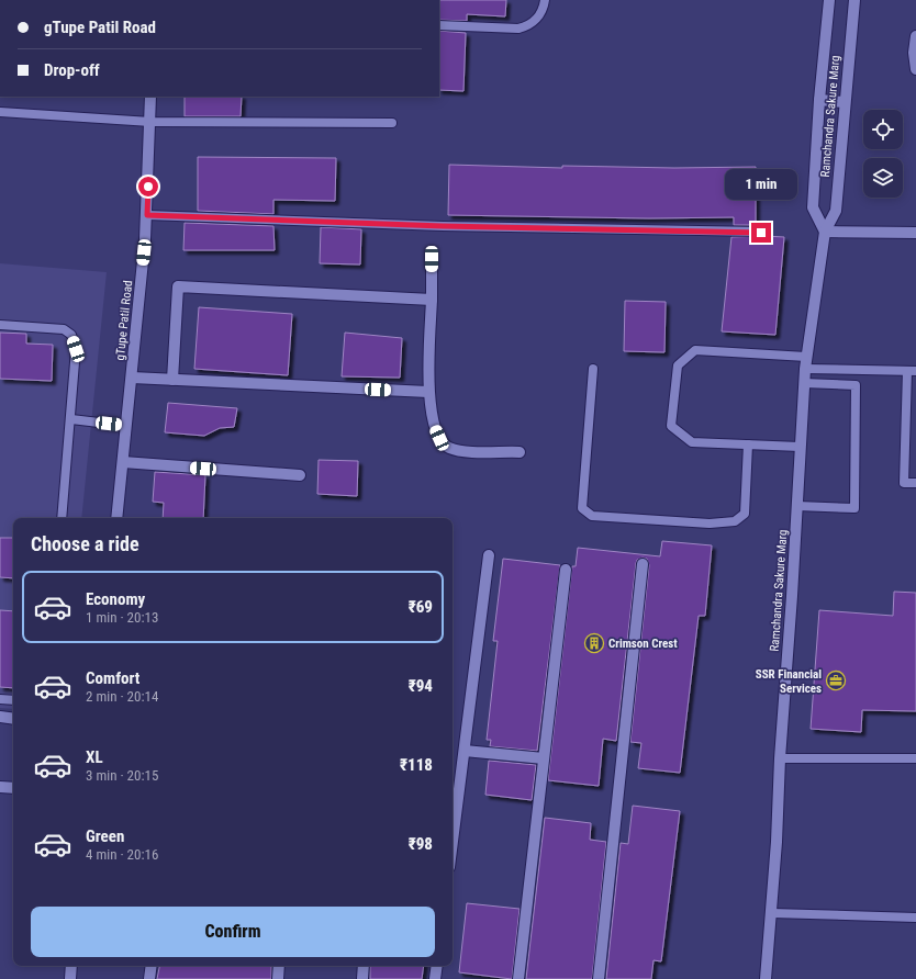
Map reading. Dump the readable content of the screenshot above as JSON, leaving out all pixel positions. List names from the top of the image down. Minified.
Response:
{"streets":{"street":["Ramchandra Sakure Marg","gTupe Patil Road"]},"places":{"building":["Crimson Crest"],"office":["SSR Financial Services"]},"page":{"banner":["gTupe Patil Road","Drop-off"],"bubble":"1 min","heading":"Choose a ride","list":[{"name":"Economy","note":"1 min · 20:13","value":"₹69"},{"name":"Comfort","note":"2 min · 20:14","value":"₹94"},{"name":"XL","note":"3 min · 20:15","value":"₹118"},{"name":"Green","note":"4 min · 20:16","value":"₹98"}],"buttons":"Confirm"}}
